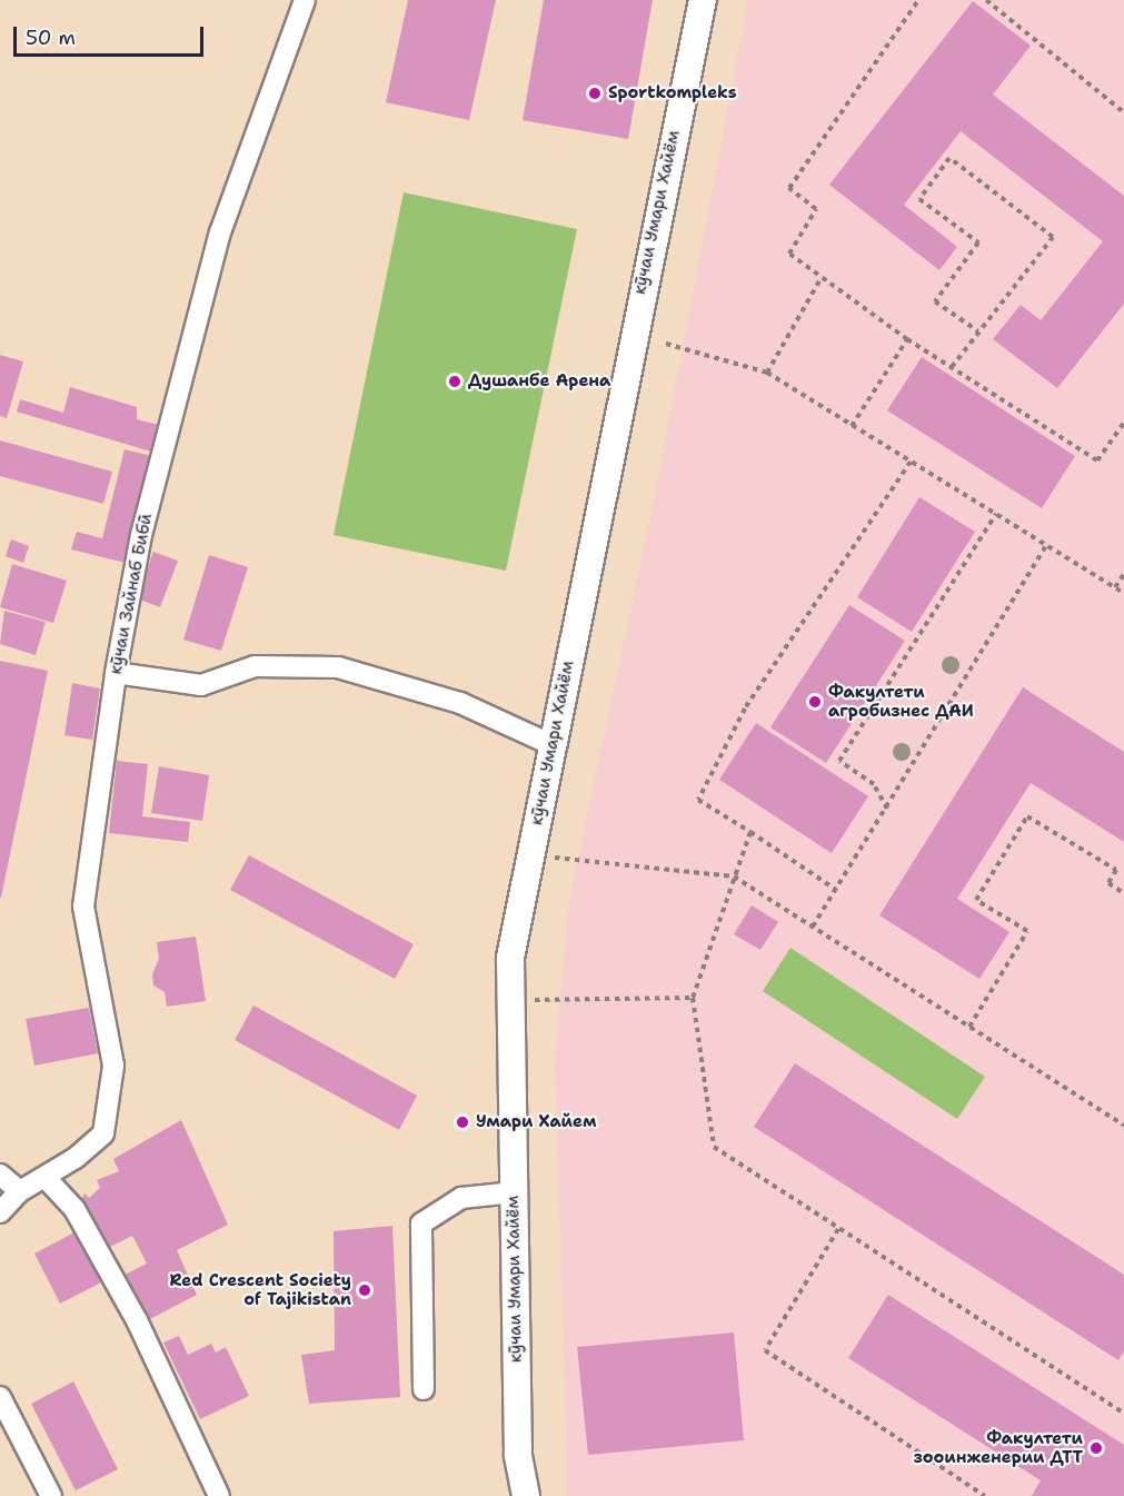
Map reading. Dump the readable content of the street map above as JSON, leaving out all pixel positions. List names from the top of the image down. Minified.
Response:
{"streets":{"street":["кӯчаи Умари Хайём","кӯчаи Зайнаб Бибӣ"]},"places":["Sportkompleks","Душанбе Арена","Факултети агробизнес ДАИ","Умари Хайем","Red Crescent Society of Tajikistan","Факултети зооинженерии ДТТ"],"scale_bar":"50 m"}
